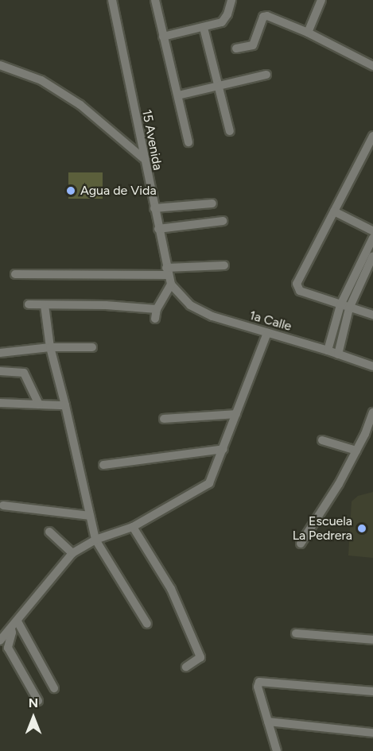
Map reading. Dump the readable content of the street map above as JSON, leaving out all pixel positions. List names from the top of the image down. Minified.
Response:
{"streets":{"street":["15 Avenida","1a Calle"]},"crossings":[["15 Avenida","1a Calle"]],"places":["Agua de Vida","Escuela La Pedrera"],"north":"top"}
